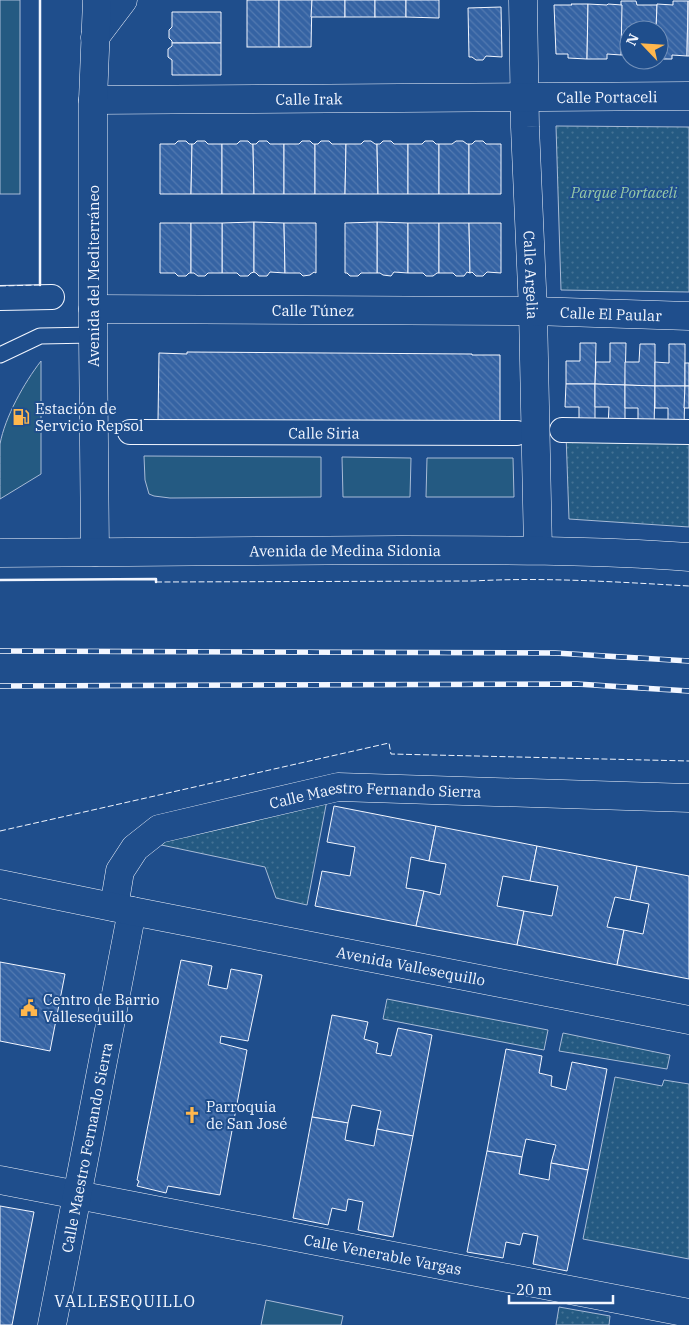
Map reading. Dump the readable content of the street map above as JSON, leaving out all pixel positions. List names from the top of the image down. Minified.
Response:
{"streets":{"street":["Calle Portaceli","Calle Irak","Calle Argelia","Avenida del Mediterráneo","Calle Túnez","Calle El Paular","Calle Siria","Avenida de Medina Sidonia","Calle Maestro Fernando Sierra","Avenida Vallesequillo","Calle Venerable Vargas"]},"crossings":[["Calle Portaceli","Calle Irak"],["Calle Portaceli","Calle Argelia"],["Calle Irak","Calle Argelia"],["Calle Irak","Avenida del Mediterráneo"],["Calle Argelia","Calle Túnez"],["Calle Argelia","Calle El Paular"],["Calle Argelia","Avenida de Medina Sidonia"],["Avenida del Mediterráneo","Calle Túnez"],["Avenida del Mediterráneo","Avenida de Medina Sidonia"],["Calle Túnez","Calle El Paular"],["Calle Maestro Fernando Sierra","Avenida Vallesequillo"],["Calle Maestro Fernando Sierra","Calle Venerable Vargas"]],"districts":["VALLESEQUILLO"],"parks":["Parque Portaceli"],"places":{"fuel station":["Estación de Servicio Repsol"],"public building":["Centro de Barrio Vallesequillo"],"church":["Parroquia de San José"]},"scale_bar":"20 m","north":"top left"}
